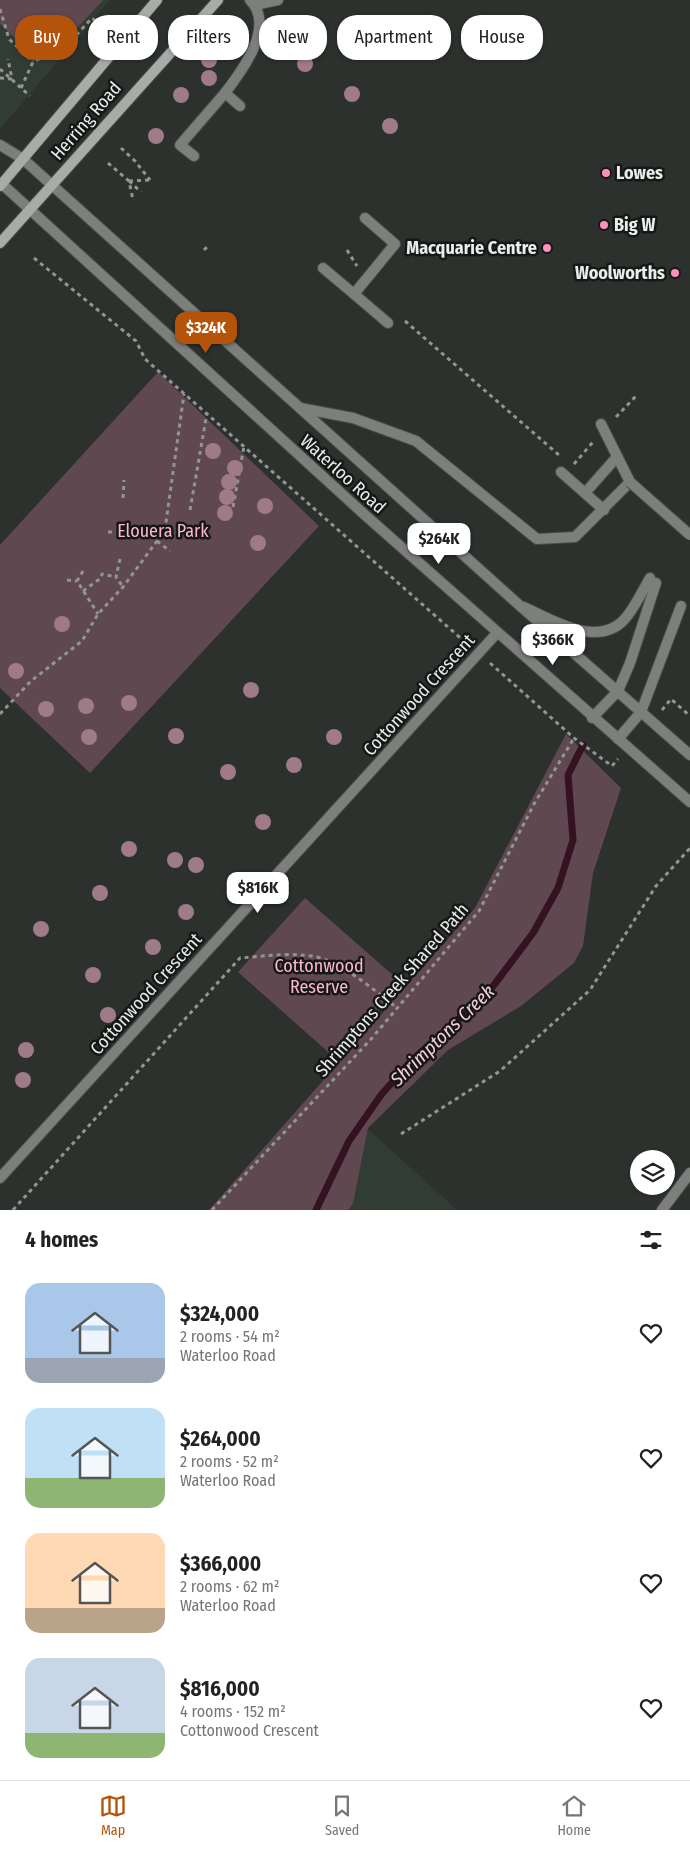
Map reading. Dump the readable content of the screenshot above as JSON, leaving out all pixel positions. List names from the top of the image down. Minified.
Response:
{"streets":{"main road":["Herring Road"],"street":["Waterloo Road","Cottonwood Crescent"],"path":["Shrimptons Creek Shared Path"]},"crossings":[["Herring Road","Waterloo Road"],["Waterloo Road","Cottonwood Crescent"]],"water":["Shrimptons Creek"],"parks":["Elouera Park","Cottonwood Reserve"],"places":["Lowes","Big W","Macquarie Centre","Woolworths"],"page":{"chip":["Buy","Rent","Filters","New","Apartment","House"],"price":["$324K","$264K","$366K","$816K"],"heading":"4 homes","list":[{"name":"$324,000","note":"2 rooms · 54 m² · Waterloo Road"},{"name":"$264,000","note":"2 rooms · 52 m² · Waterloo Road"},{"name":"$366,000","note":"2 rooms · 62 m² · Waterloo Road"},{"name":"$816,000","note":"4 rooms · 152 m² · Cottonwood Crescent"}],"tabs":["Map","Saved","Home"]}}
